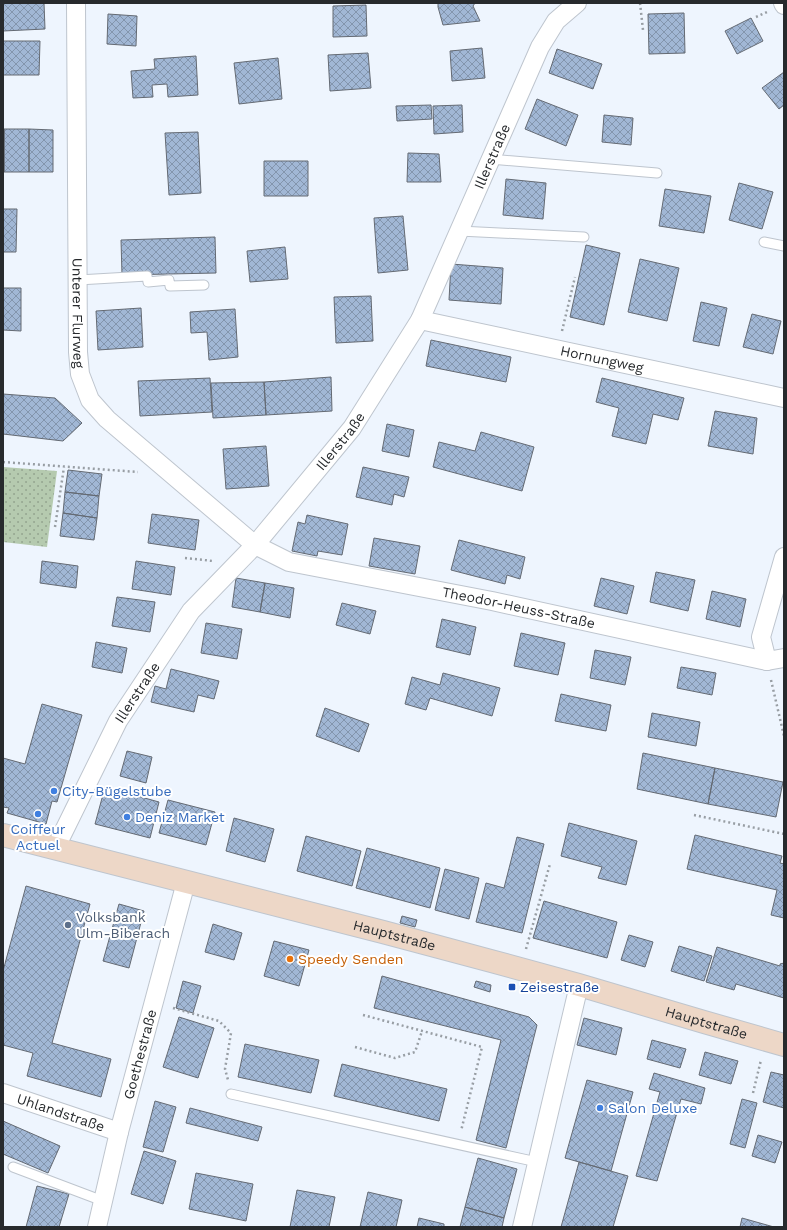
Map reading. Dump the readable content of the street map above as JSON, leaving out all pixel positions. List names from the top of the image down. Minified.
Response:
{"streets":{"main road":["Hauptstraße"],"street":["Illerstraße","Unterer Flurweg","Hornungweg","Theodor-Heuss-Straße","Goethestraße","Uhlandstraße"]},"crossings":[["Illerstraße","Unterer Flurweg"],["Illerstraße","Hornungweg"],["Illerstraße","Theodor-Heuss-Straße"],["Illerstraße","Hauptstraße"],["Unterer Flurweg","Theodor-Heuss-Straße"],["Hauptstraße","Goethestraße"],["Goethestraße","Uhlandstraße"]],"places":{"other":["City-Bügelstube","Coiffeur Actuel","Deniz Market","Volksbank Ulm-Biberach","Speedy Senden","Salon Deluxe"],"transit":["Zeisestraße"]}}
